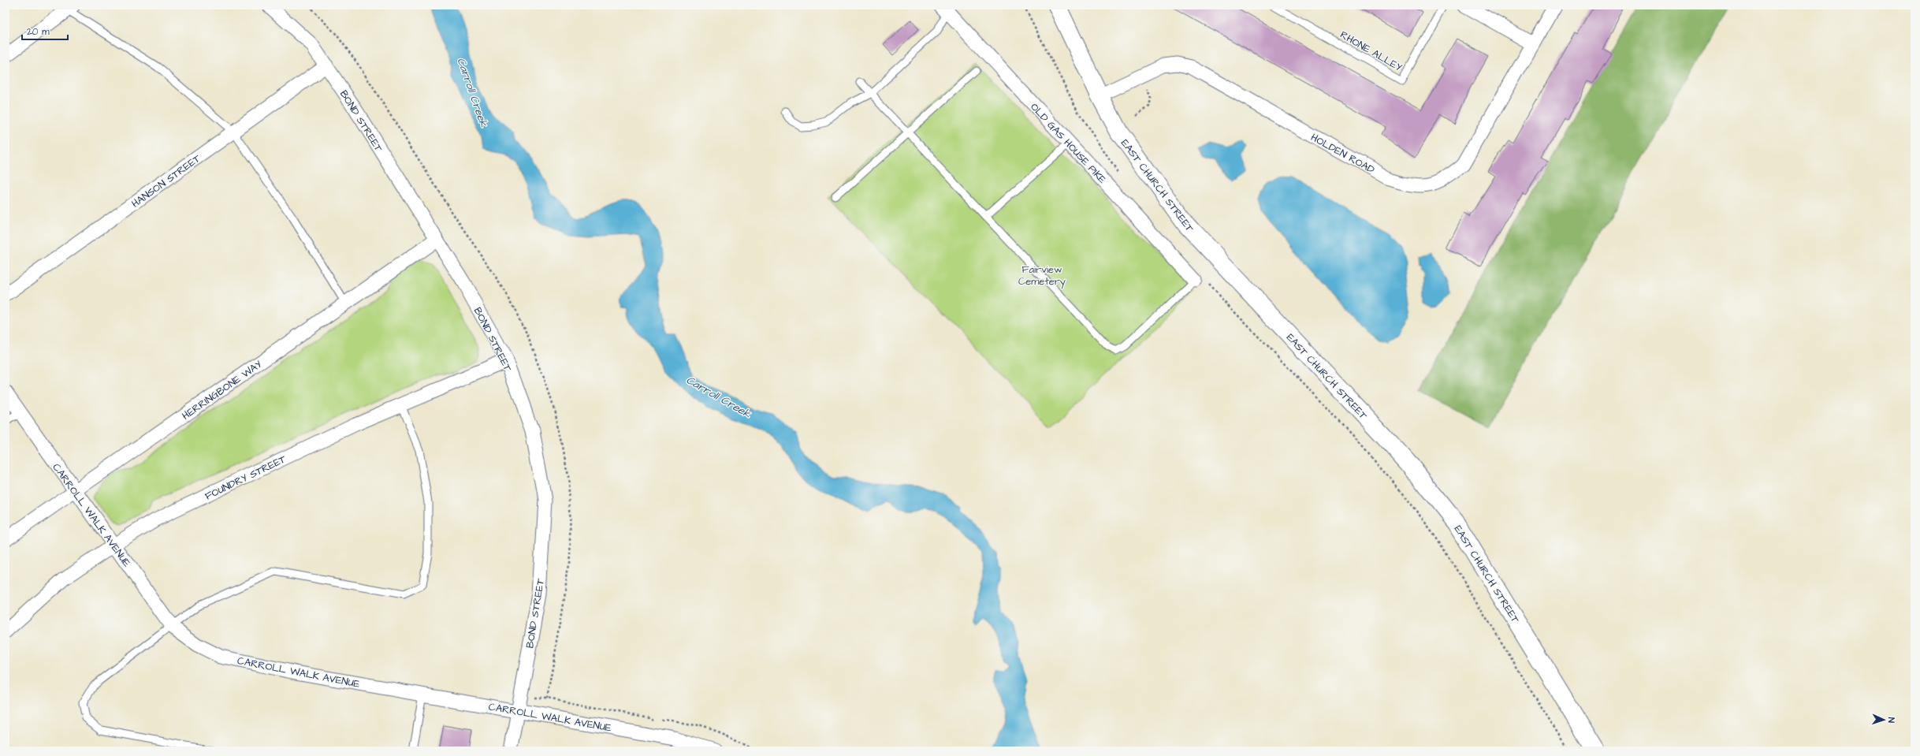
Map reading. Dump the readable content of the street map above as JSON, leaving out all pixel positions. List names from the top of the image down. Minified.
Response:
{"streets":{"main road":["EAST CHURCH STREET"],"street":["BOND STREET","OLD GAS HOUSE PIKE","HOLDEN ROAD","HANSON STREET","HERRINGBONE WAY","FOUNDRY STREET","CARROLL WALK AVENUE"],"lane":["RHONE ALLEY"]},"crossings":[["BOND STREET","HANSON STREET"],["BOND STREET","HERRINGBONE WAY"],["BOND STREET","FOUNDRY STREET"],["BOND STREET","CARROLL WALK AVENUE"],["HOLDEN ROAD","EAST CHURCH STREET"],["HERRINGBONE WAY","CARROLL WALK AVENUE"],["FOUNDRY STREET","CARROLL WALK AVENUE"]],"water":["Carroll Creek"],"parks":["Fairview Cemetery"],"scale_bar":"20 m","north":"right"}
